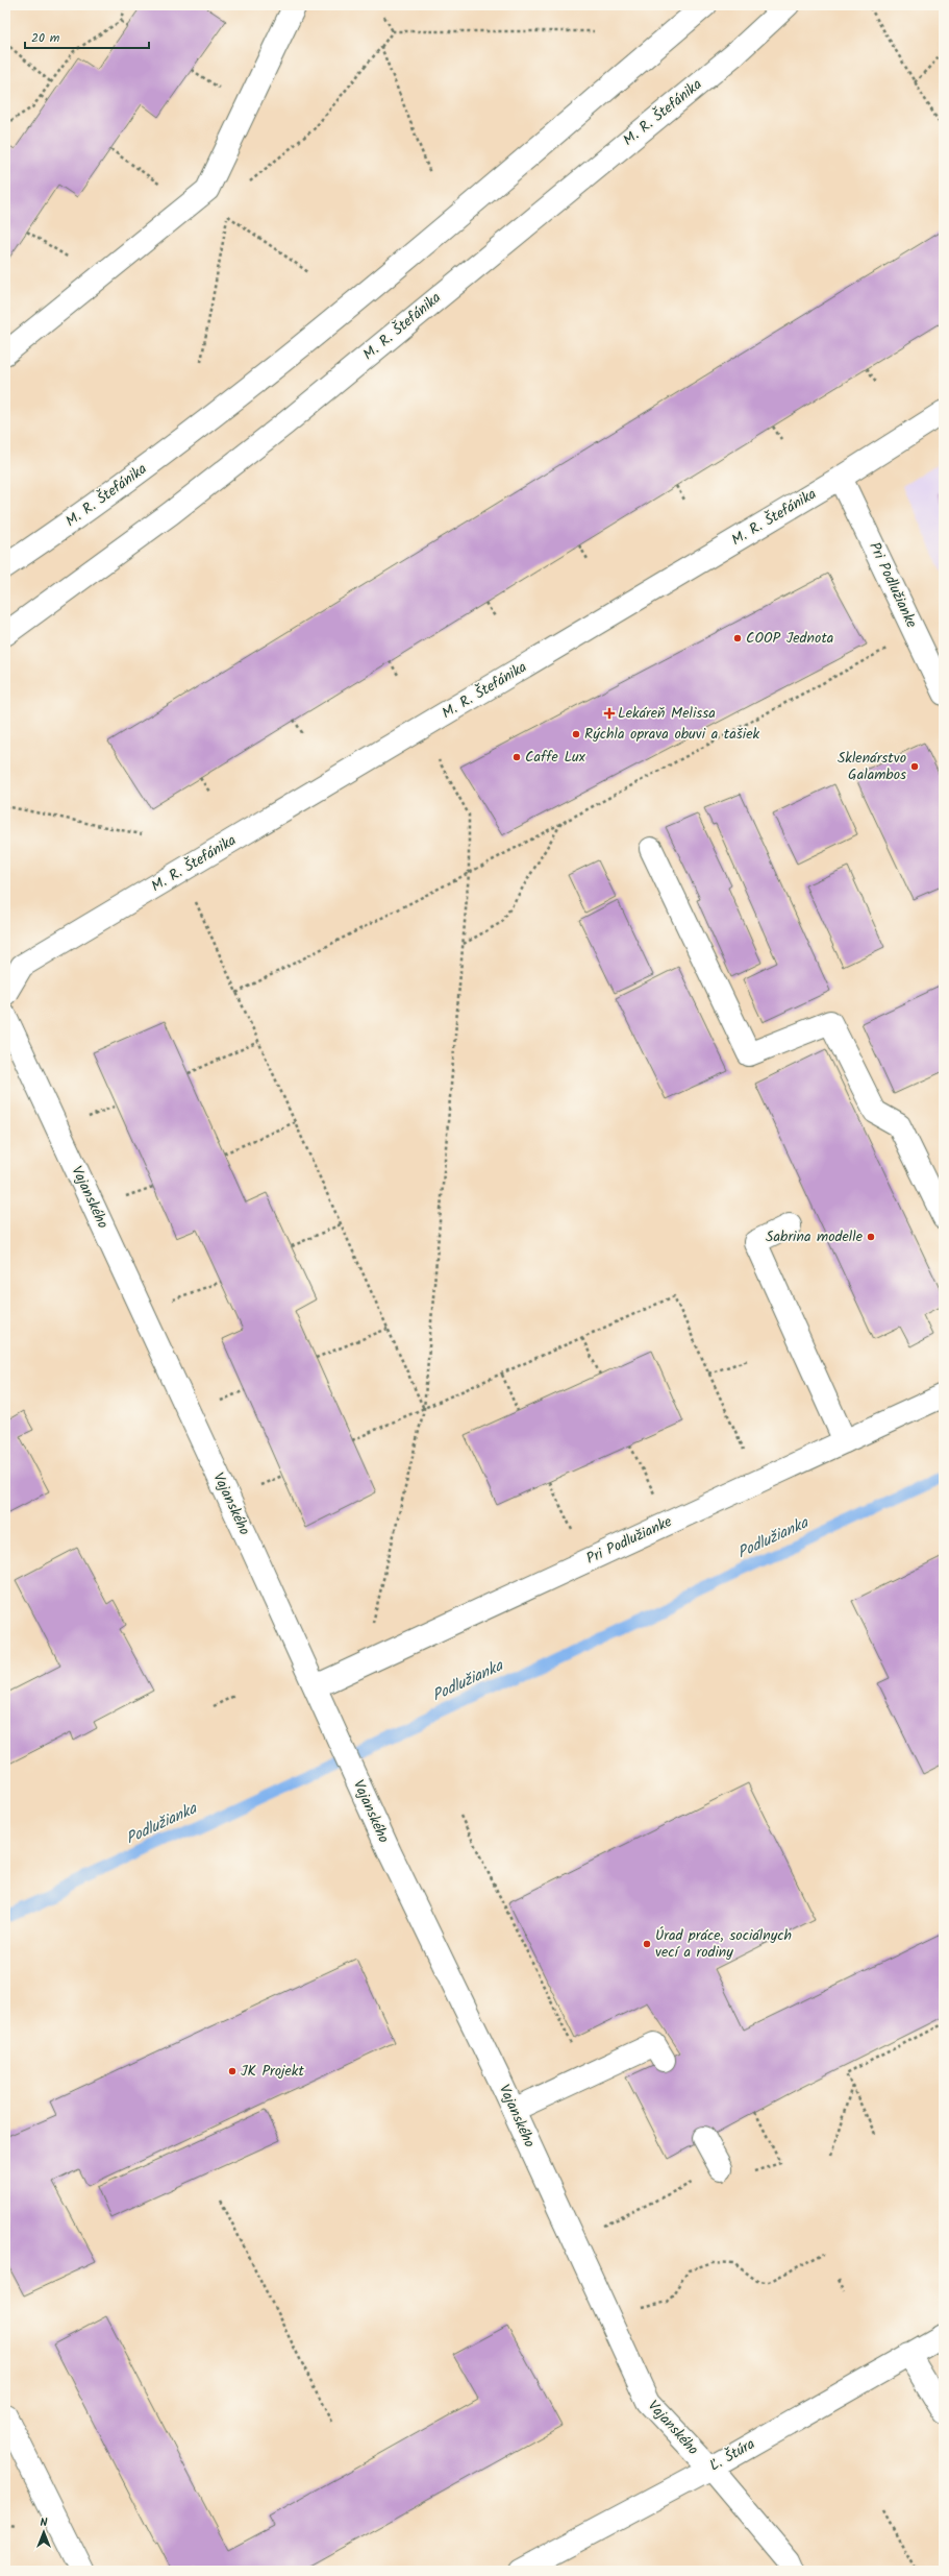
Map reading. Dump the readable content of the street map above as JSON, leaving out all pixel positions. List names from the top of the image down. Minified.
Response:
{"streets":{"street":["M. R. Štefánika","Pri Podlužianke","Vajanského","Ľ. Štúra"]},"crossings":[["M. R. Štefánika","Pri Podlužianke"],["Pri Podlužianke","Vajanského"],["Vajanského","Ľ. Štúra"]],"water":["Podlužianka"],"places":{"other":["COOP Jednota","Rýchla oprava obuvi a tašiek","Caffe Lux","Sklenárstvo Galambos","Sabrina modelle","Úrad práce, sociálnych vecí a rodiny","JK Projekt"],"health":["Lekáreň Melissa"]},"scale_bar":"20 m","north":"top"}
